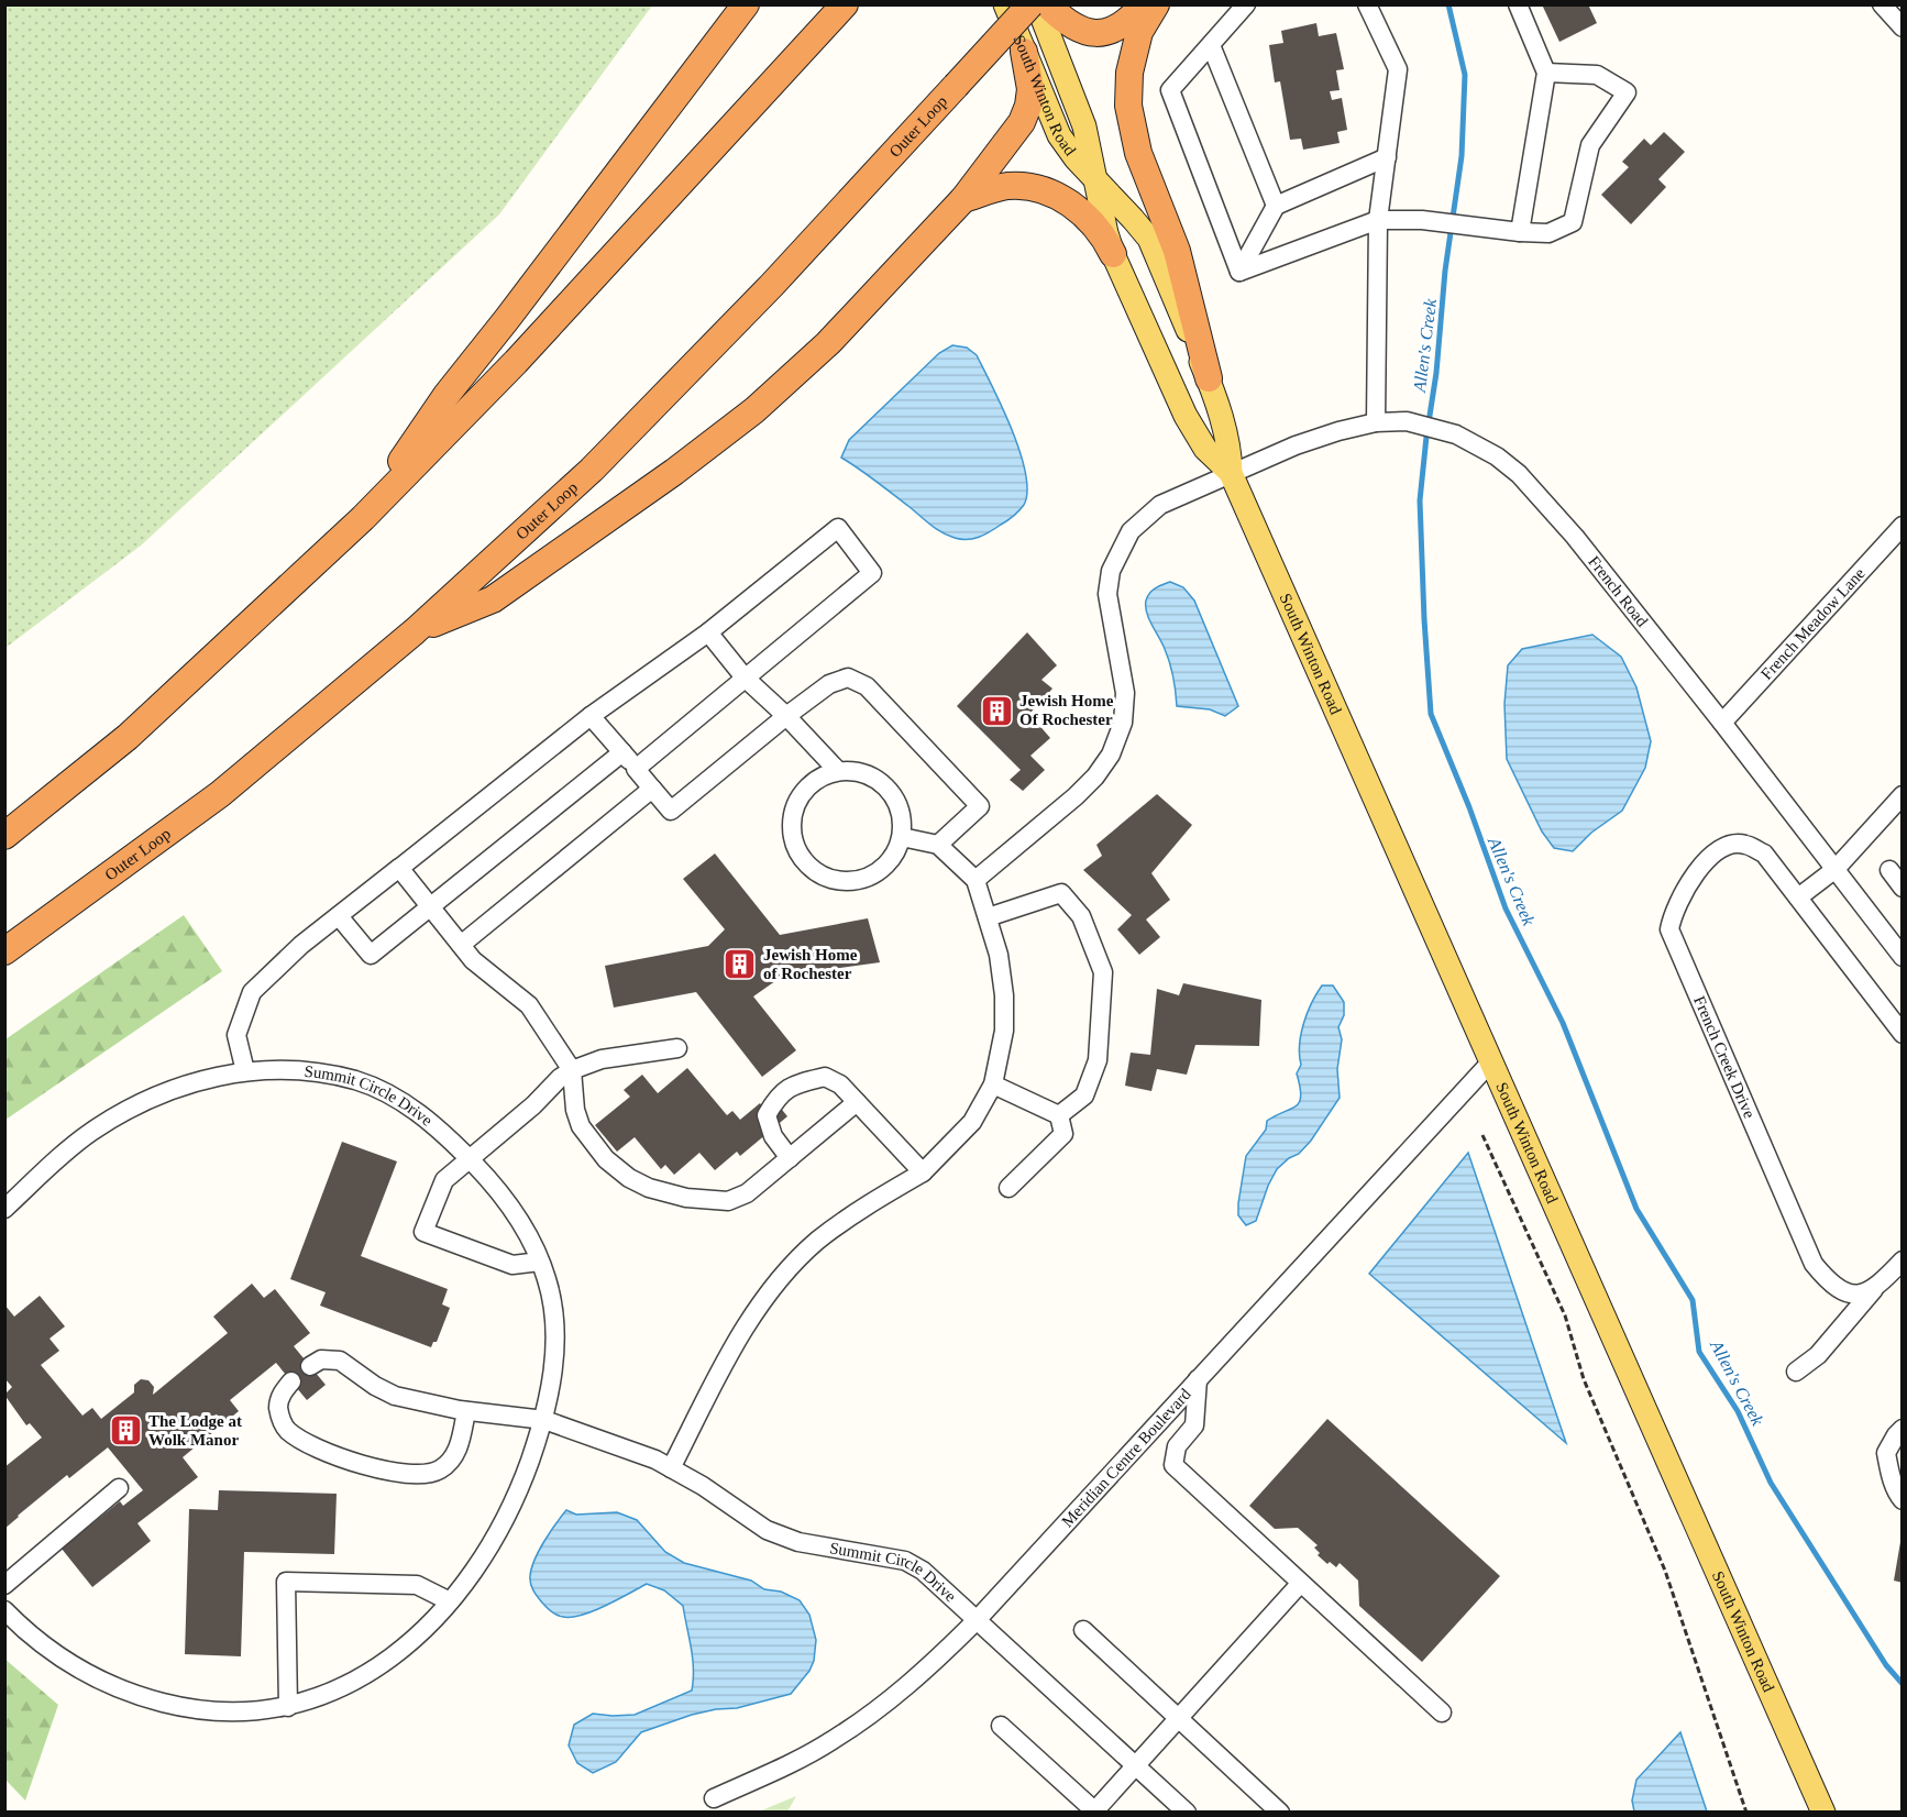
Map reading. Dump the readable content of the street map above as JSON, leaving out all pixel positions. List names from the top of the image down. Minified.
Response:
{"streets":{"highway":["Outer Loop"],"main road":["South Winton Road"],"street":["French Road","French Meadow Lane","French Creek Drive","Summit Circle Drive","Meridian Centre Boulevard"]},"crossings":[["South Winton Road","French Road"],["South Winton Road","Meridian Centre Boulevard"],["French Road","French Meadow Lane"],["Summit Circle Drive","Meridian Centre Boulevard"]],"water":["Allen's Creek"],"places":{"building":["Jewish Home Of Rochester","Jewish Home of Rochester","The Lodge at Wolk Manor"]}}
